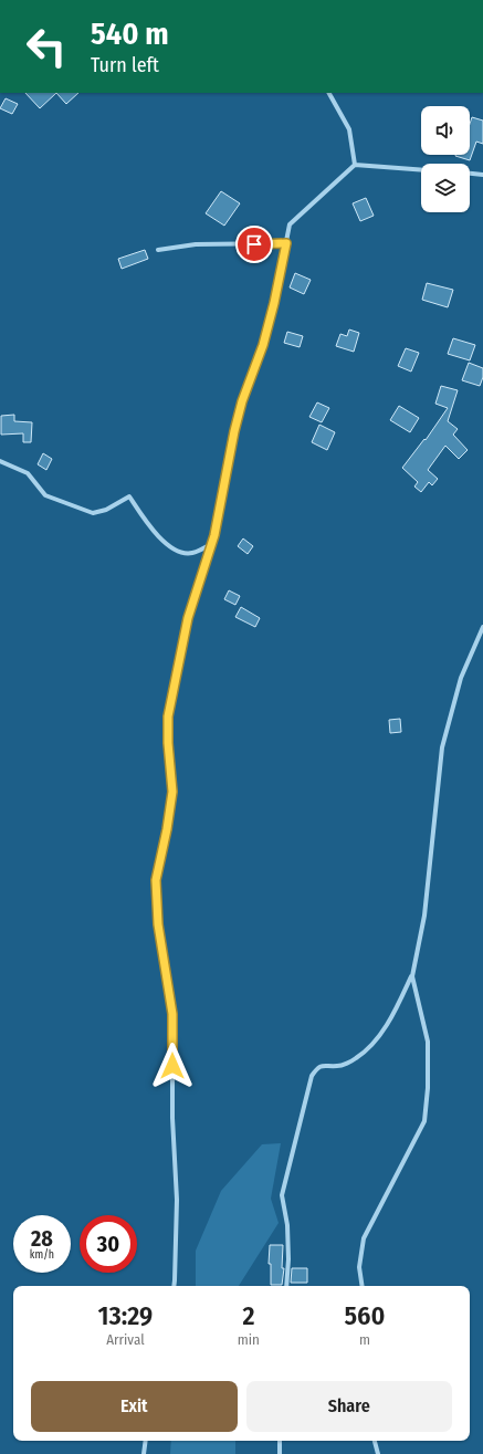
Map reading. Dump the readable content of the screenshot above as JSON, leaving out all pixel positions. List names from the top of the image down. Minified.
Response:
{"page":{"turn":["540 m","Turn left"],"speed":"28 km/h","limit":"30","eta":["13:29","Arrival","2","min","560","m"],"buttons":["Exit","Share"]}}
